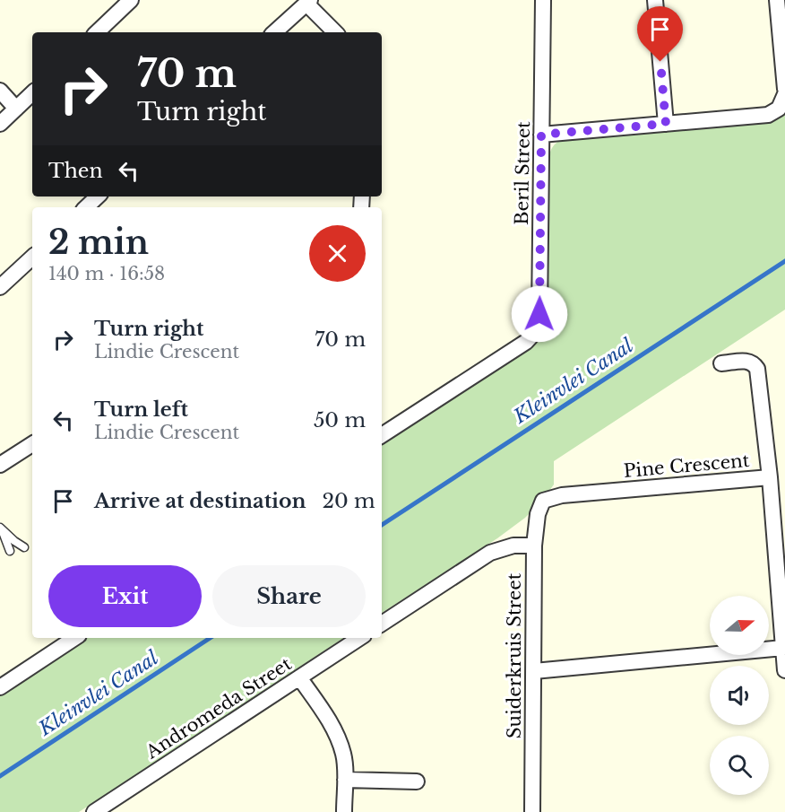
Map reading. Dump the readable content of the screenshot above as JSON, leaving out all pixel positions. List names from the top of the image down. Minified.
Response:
{"streets":{"street":["Beril Street","Pine Crescent","Suiderkruis Street","Andromeda Street"]},"crossings":[["Pine Crescent","Suiderkruis Street"]],"water":["Kleinvlei Canal"],"north":"right","page":{"turn":["70 m","Turn right"],"then":"Then","heading":["2 min","140 m · 16:58"],"list":[{"name":"Turn right","note":"Lindie Crescent","value":"70 m"},{"name":"Turn left","note":"Lindie Crescent","value":"50 m"},{"name":"Arrive at destination","value":"20 m"}],"buttons":["Exit","Share"]}}
